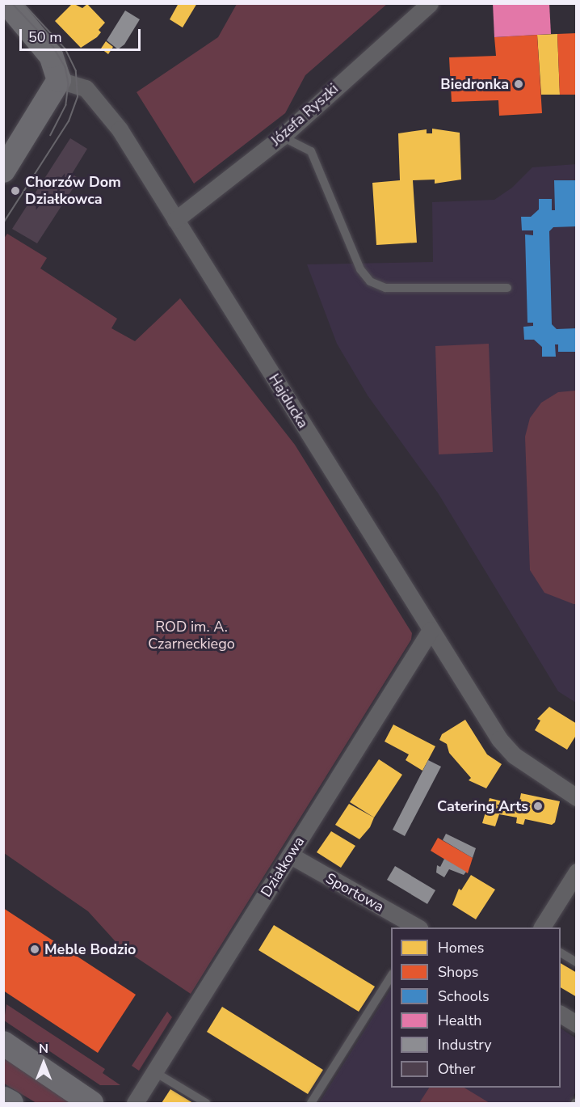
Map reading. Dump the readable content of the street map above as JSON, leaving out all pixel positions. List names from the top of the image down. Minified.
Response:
{"streets":{"street":["Józefa Ryszki","Hajducka","Działkowa","Sportowa"]},"crossings":[["Józefa Ryszki","Hajducka"],["Hajducka","Działkowa"],["Działkowa","Sportowa"]],"parks":["ROD im. A. Czarneckiego"],"places":["Biedronka","Chorzów Dom Działkowca","Catering Arts","Meble Bodzio"],"legend":["Homes","Shops","Schools","Health","Industry","Other"],"scale_bar":"50 m","north":"top"}
